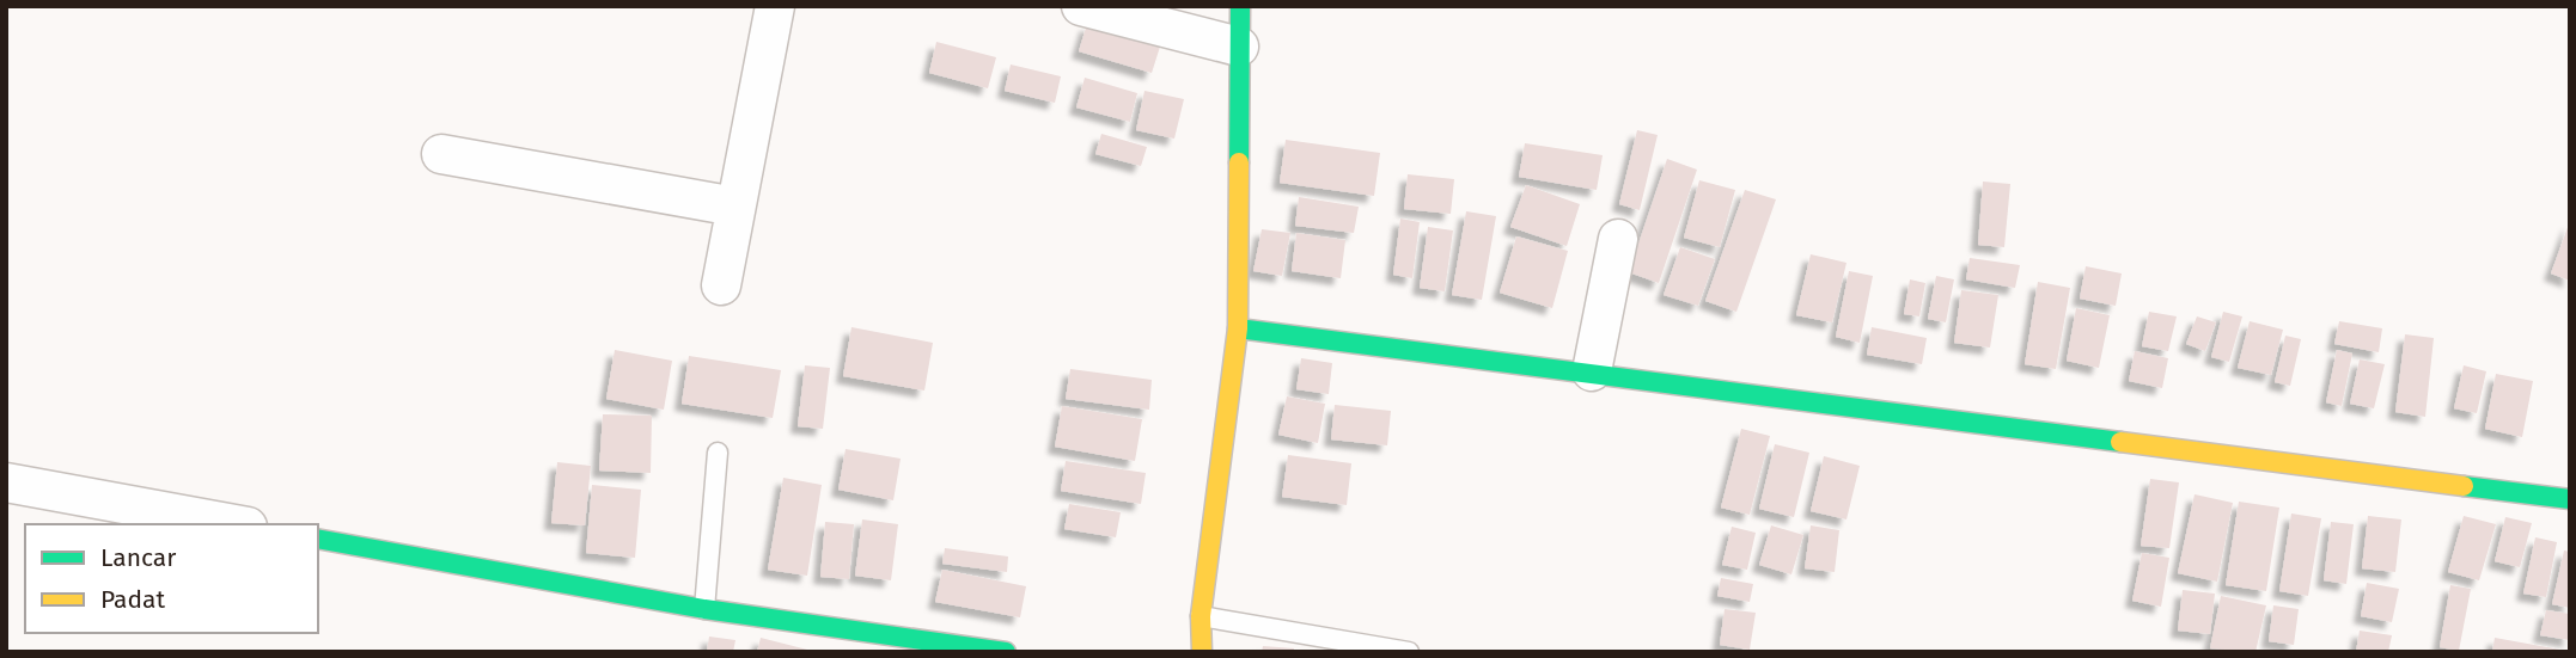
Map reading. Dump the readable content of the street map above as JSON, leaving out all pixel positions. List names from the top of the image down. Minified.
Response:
{"legend":["Lancar","Padat"]}
